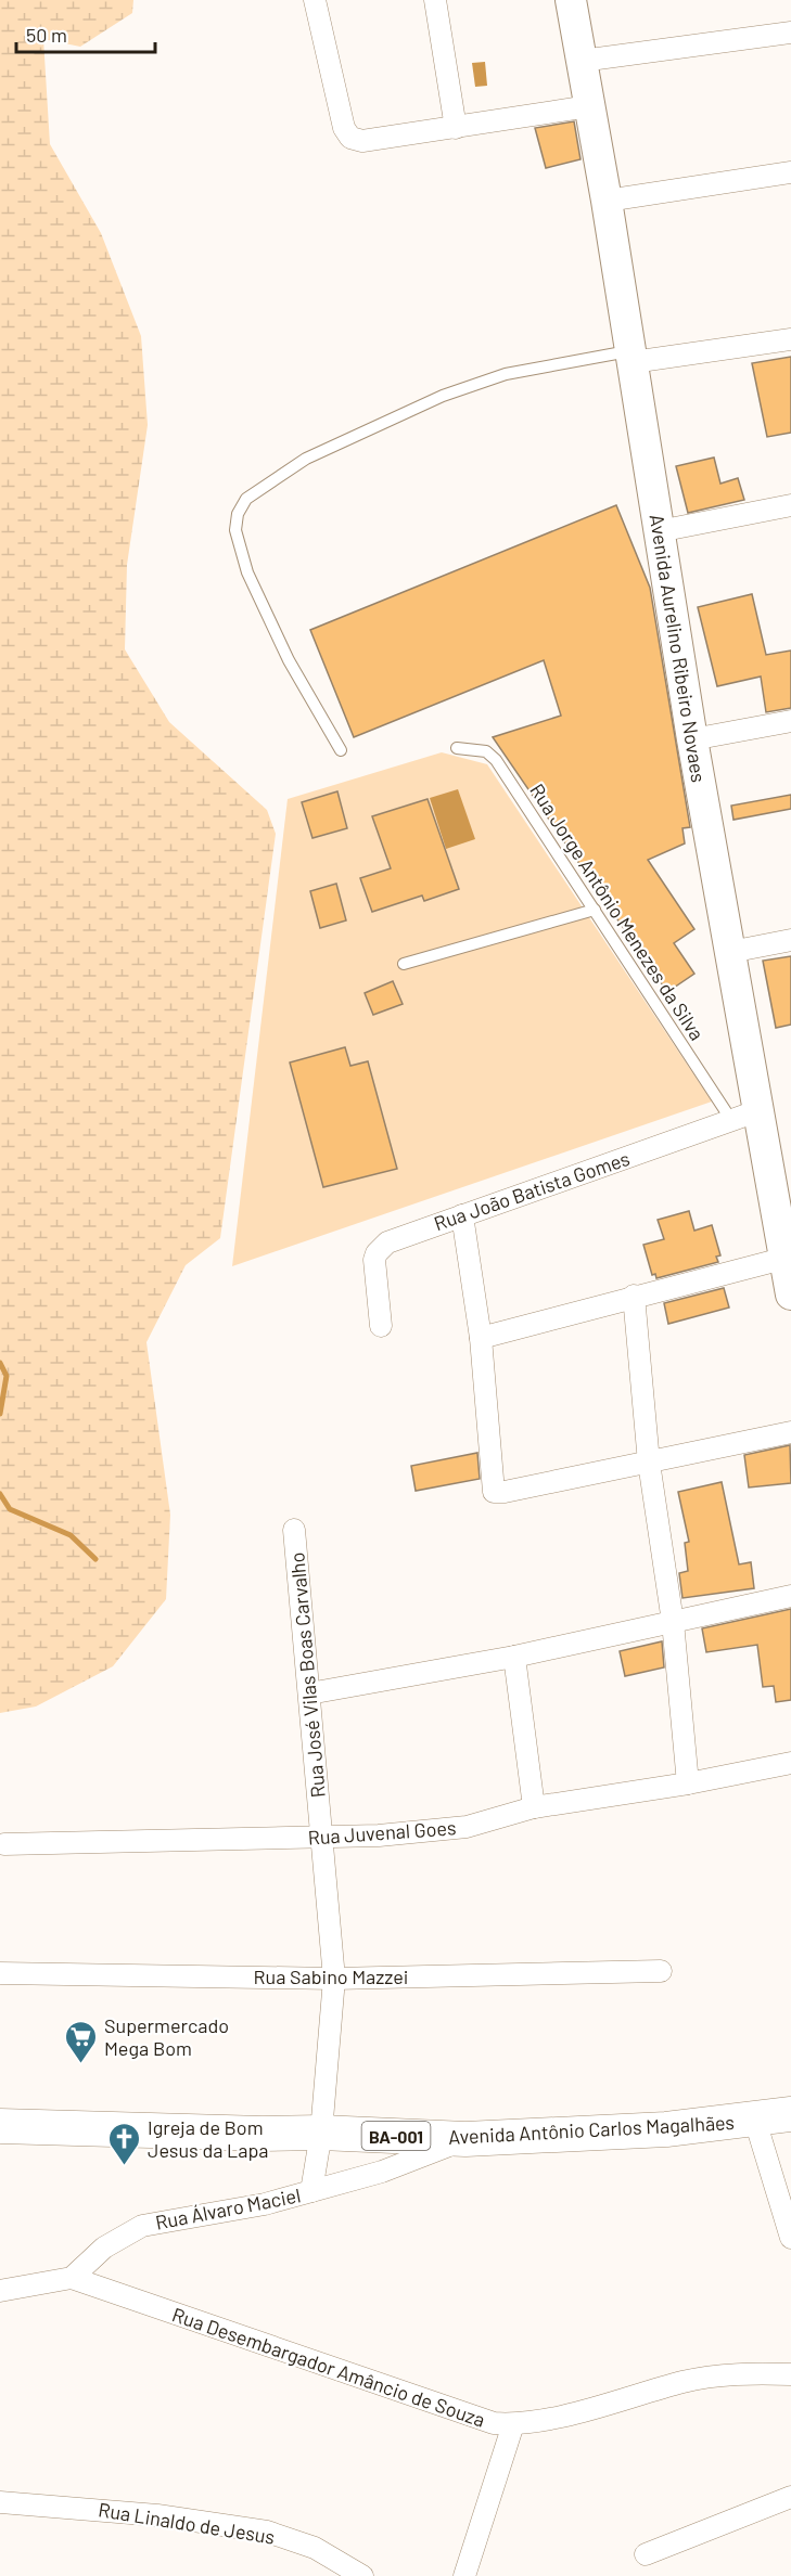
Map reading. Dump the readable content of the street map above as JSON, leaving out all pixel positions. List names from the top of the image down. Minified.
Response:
{"streets":{"main road":["Avenida Antônio Carlos Magalhães","BA-001"],"street":["Avenida Aurelino Ribeiro Novaes","Rua João Batista Gomes","Rua José Vilas Boas Carvalho","Rua Juvenal Goes","Rua Sabino Mazzei","Rua Álvaro Maciel","Rua Desembargador Amâncio de Souza","Rua Linaldo de Jesus"],"lane":["Rua Jorge Antônio Menezes da Silva"]},"crossings":[["Avenida Aurelino Ribeiro Novaes","Rua Jorge Antônio Menezes da Silva"],["Avenida Aurelino Ribeiro Novaes","Rua João Batista Gomes"],["Rua Jorge Antônio Menezes da Silva","Rua João Batista Gomes"],["Rua José Vilas Boas Carvalho","Rua Juvenal Goes"],["Rua José Vilas Boas Carvalho","Rua Sabino Mazzei"],["Rua José Vilas Boas Carvalho","Avenida Antônio Carlos Magalhães"],["Rua José Vilas Boas Carvalho","Rua Álvaro Maciel"],["Avenida Antônio Carlos Magalhães","Rua Álvaro Maciel"],["Rua Álvaro Maciel","Rua Desembargador Amâncio de Souza"]],"places":{"supermarket":["Supermercado Mega Bom"],"church":["Igreja de Bom Jesus da Lapa"]},"scale_bar":"50 m"}
